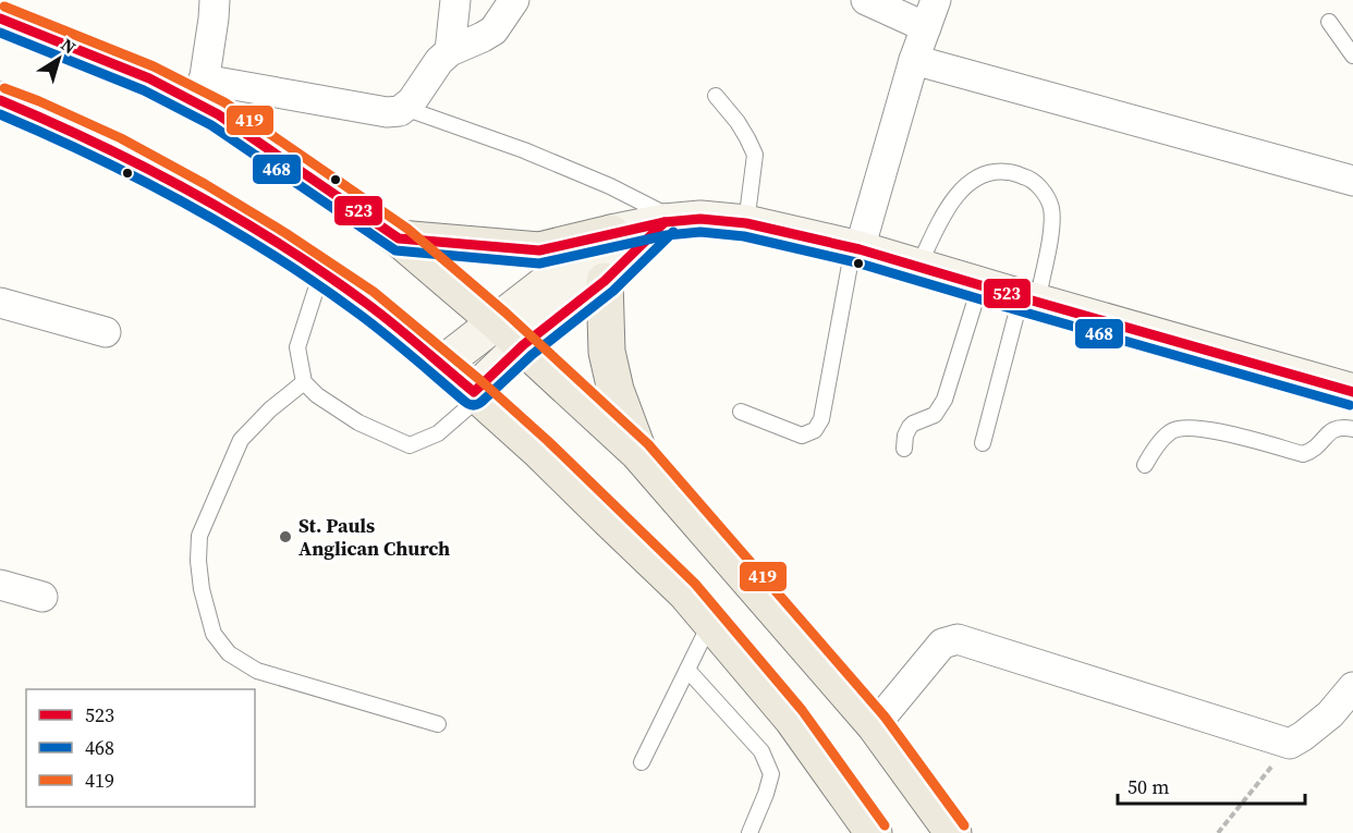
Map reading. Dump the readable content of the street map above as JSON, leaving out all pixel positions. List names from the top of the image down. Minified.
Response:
{"places":["St. Pauls Anglican Church"],"lines":["transit line 419","transit line 523","transit line 468"],"legend":["523","468","419"],"scale_bar":"50 m","north":"top right"}
